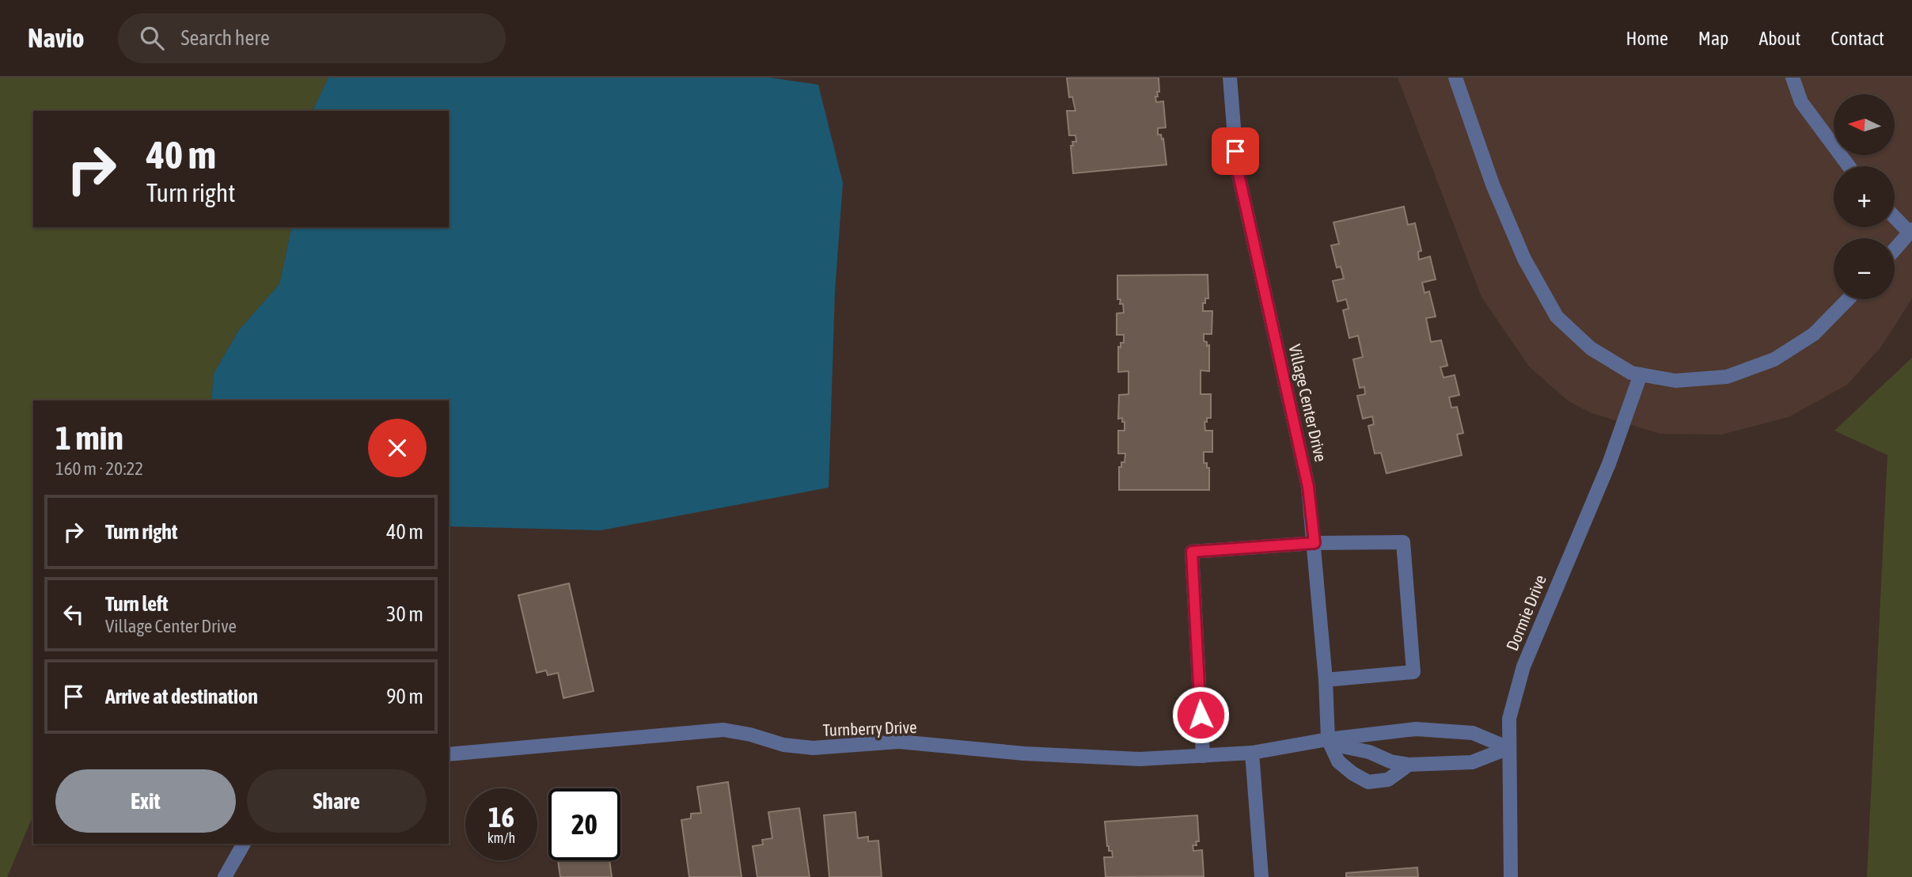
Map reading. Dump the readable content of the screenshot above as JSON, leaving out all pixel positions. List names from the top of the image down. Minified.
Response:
{"streets":{"street":["Village Center Drive","Dormie Drive","Turnberry Drive"]},"crossings":[["Village Center Drive","Turnberry Drive"],["Dormie Drive","Turnberry Drive"]],"north":"left","page":{"header":"Navio","search":"Search here","nav":["Home","Map","About","Contact"],"map_buttons":["+","−"],"turn":["40 m","Turn right"],"heading":["1 min","160 m · 20:22"],"list":[{"name":"Turn right","value":"40 m"},{"name":"Turn left","note":"Village Center Drive","value":"30 m"},{"name":"Arrive at destination","value":"90 m"}],"buttons":["Exit","Share"],"speed":"16 km/h","limit":"20"}}
